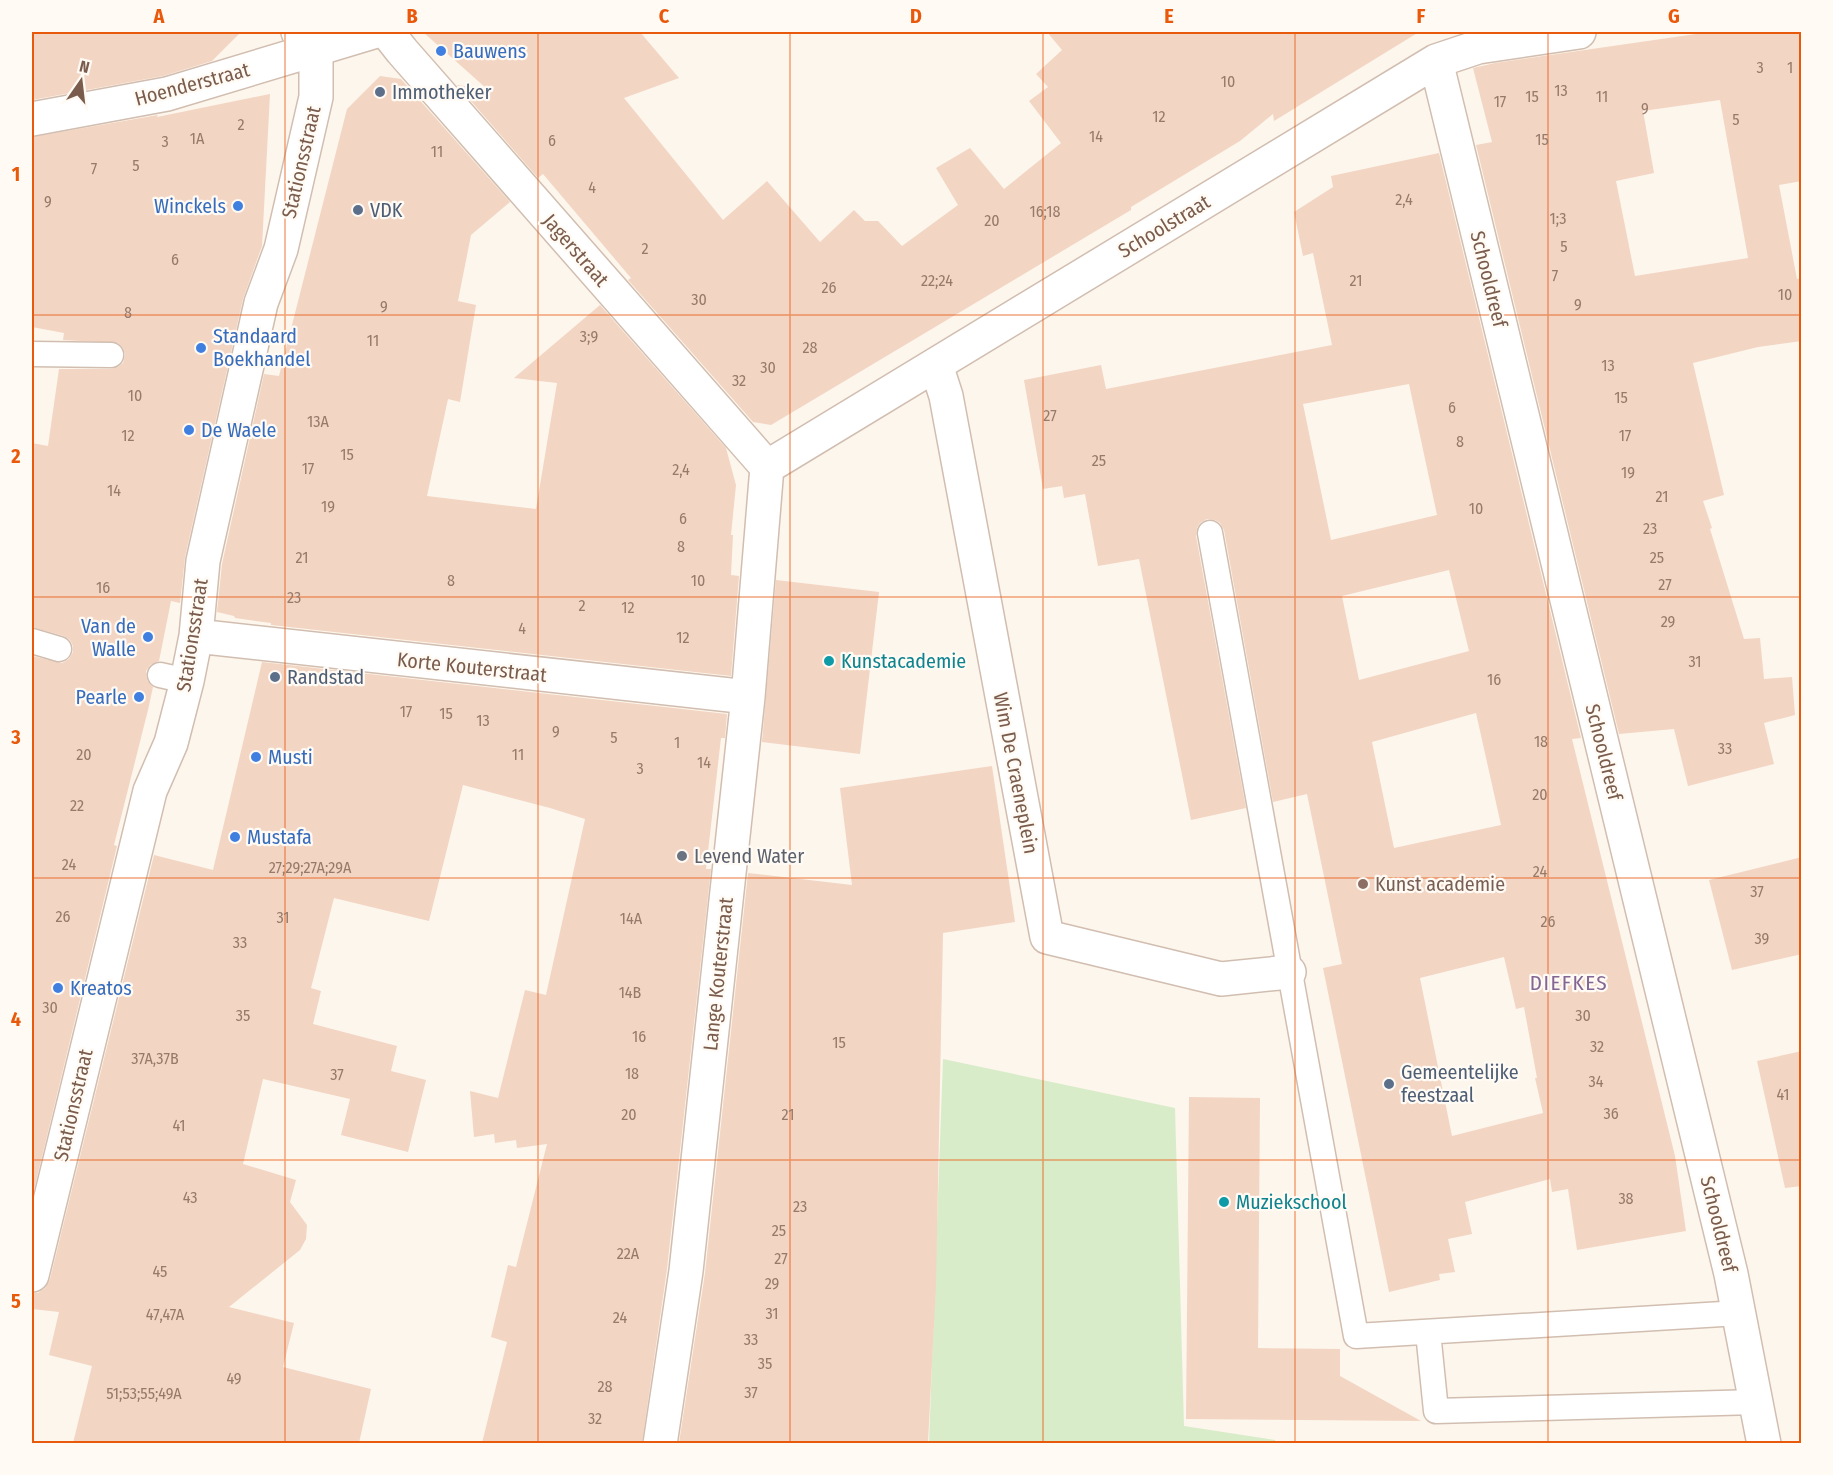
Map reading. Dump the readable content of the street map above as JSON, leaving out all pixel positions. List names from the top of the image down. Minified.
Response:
{"streets":{"street":["Hoenderstraat","Stationsstraat","Schoolstraat","Jagerstraat","Schooldreef","Korte Kouterstraat","Wim De Craeneplein","Lange Kouterstraat"]},"crossings":[["Hoenderstraat","Stationsstraat"],["Stationsstraat","Korte Kouterstraat"],["Schoolstraat","Jagerstraat"],["Schoolstraat","Schooldreef"],["Schoolstraat","Wim De Craeneplein"],["Schoolstraat","Lange Kouterstraat"],["Jagerstraat","Lange Kouterstraat"],["Korte Kouterstraat","Lange Kouterstraat"]],"districts":["DIEFKES"],"places":["Bauwens","Immotheker","Winckels","VDK","Standaard Boekhandel","De Waele","Van de Walle","Kunstacademie","Randstad","Pearle","Musti","Mustafa","Levend Water","Kunst academie","Kreatos","Gemeentelijke feestzaal","Muziekschool"],"house_numbers":["3","1","10","13","15","11","17","9","12","5","2","14","1A","15","6","3","11","5","7","4","2,4","9","16;18","1;3","20","5","2","6","7","22;24","21","26","10","30","9","9","8","3;9","11","28","13","30","32","10","15","6","27","13A","12","17","8","15","25","17","2,4","19","14","21","19","10","6","23","8","21","25","8","10","27","16","23","2","12","29","4","12","31","16","17","15","13","9","5","18","1","33","20","11","14","3","20","22","24","27;29;27A;29A","24","37","26","31","14A","26","39","33","14B","30","35","30","16","15","32","37A,37B","18","37","34","41","36","20","21","41","43","38","23","25","22A","27","45","29","31","47,47A","24","33","35","49","28","37","51;53;55;49A","32"],"north":"top","grid":{"columns":["A","B","C","D","E","F","G"],"rows":["1","2","3","4","5"]}}
